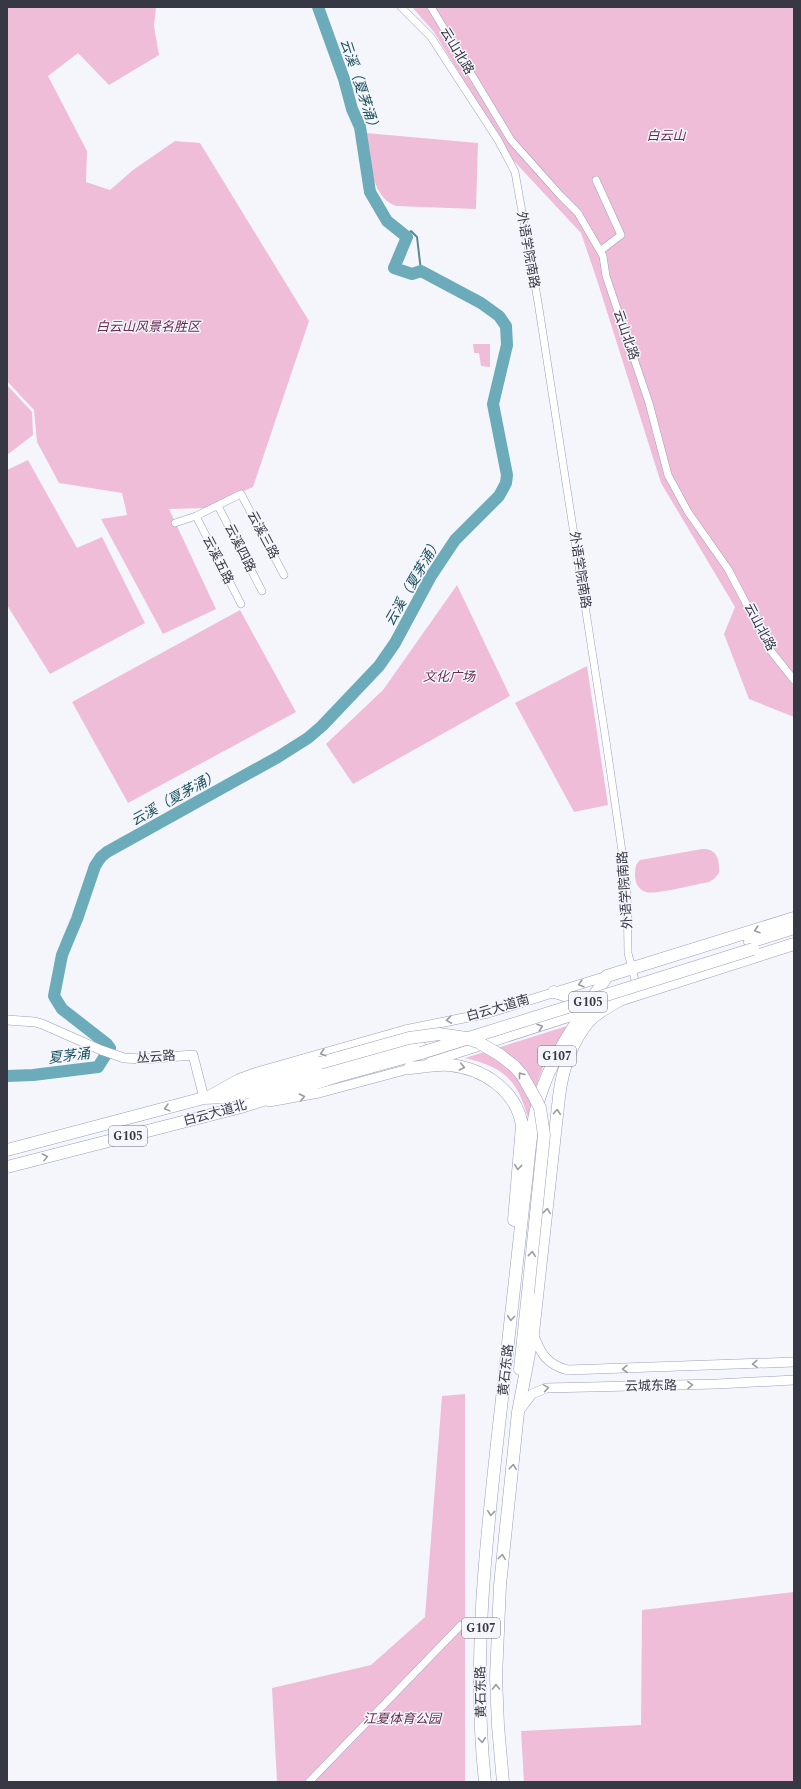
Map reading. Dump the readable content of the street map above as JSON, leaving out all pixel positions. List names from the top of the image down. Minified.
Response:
{"streets":{"highway":["G105","白云大道南","G107","白云大道北","黄石东路"],"main road":["丛云路","云城东路"],"street":["云山北路","外语学院南路","云溪三路","云溪四路","云溪五路"]},"crossings":[["外语学院南路","白云大道南"],["外语学院南路","G107"],["云溪三路","云溪四路"],["白云大道南","丛云路"],["白云大道南","白云大道北"],["白云大道南","黄石东路"],["G107","黄石东路"],["丛云路","白云大道北"],["黄石东路","云城东路"]],"water":["云溪（夏茅涌）","夏茅涌"],"parks":["白云山","白云山风景名胜区","文化广场","江夏体育公园"]}
